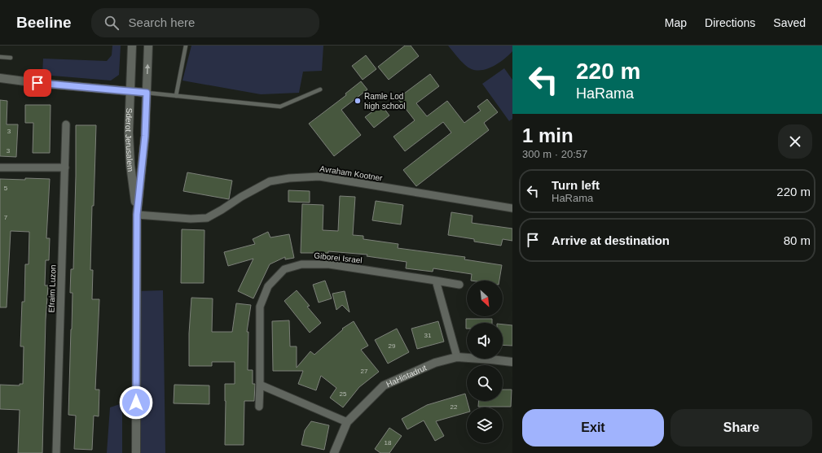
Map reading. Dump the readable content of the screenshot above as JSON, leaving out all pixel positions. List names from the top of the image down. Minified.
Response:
{"streets":{"main road":["Sderot Jerusalem","HaHistadrut"],"street":["Avraham Kootner","Giborei Israel","Efraim Luzon"]},"crossings":[["Sderot Jerusalem","Avraham Kootner"]],"places":["Ramle Lod high school"],"house_numbers":["3","3","5","7","31","29","27","25","22","18"],"north":"bottom right","page":{"header":"Beeline","search":"Search here","nav":["Map","Directions","Saved"],"turn":["220 m","HaRama"],"heading":["1 min","300 m · 20:57"],"list":[{"name":"Turn left","note":"HaRama","value":"220 m"},{"name":"Arrive at destination","value":"80 m"}],"buttons":["Exit","Share"]}}
